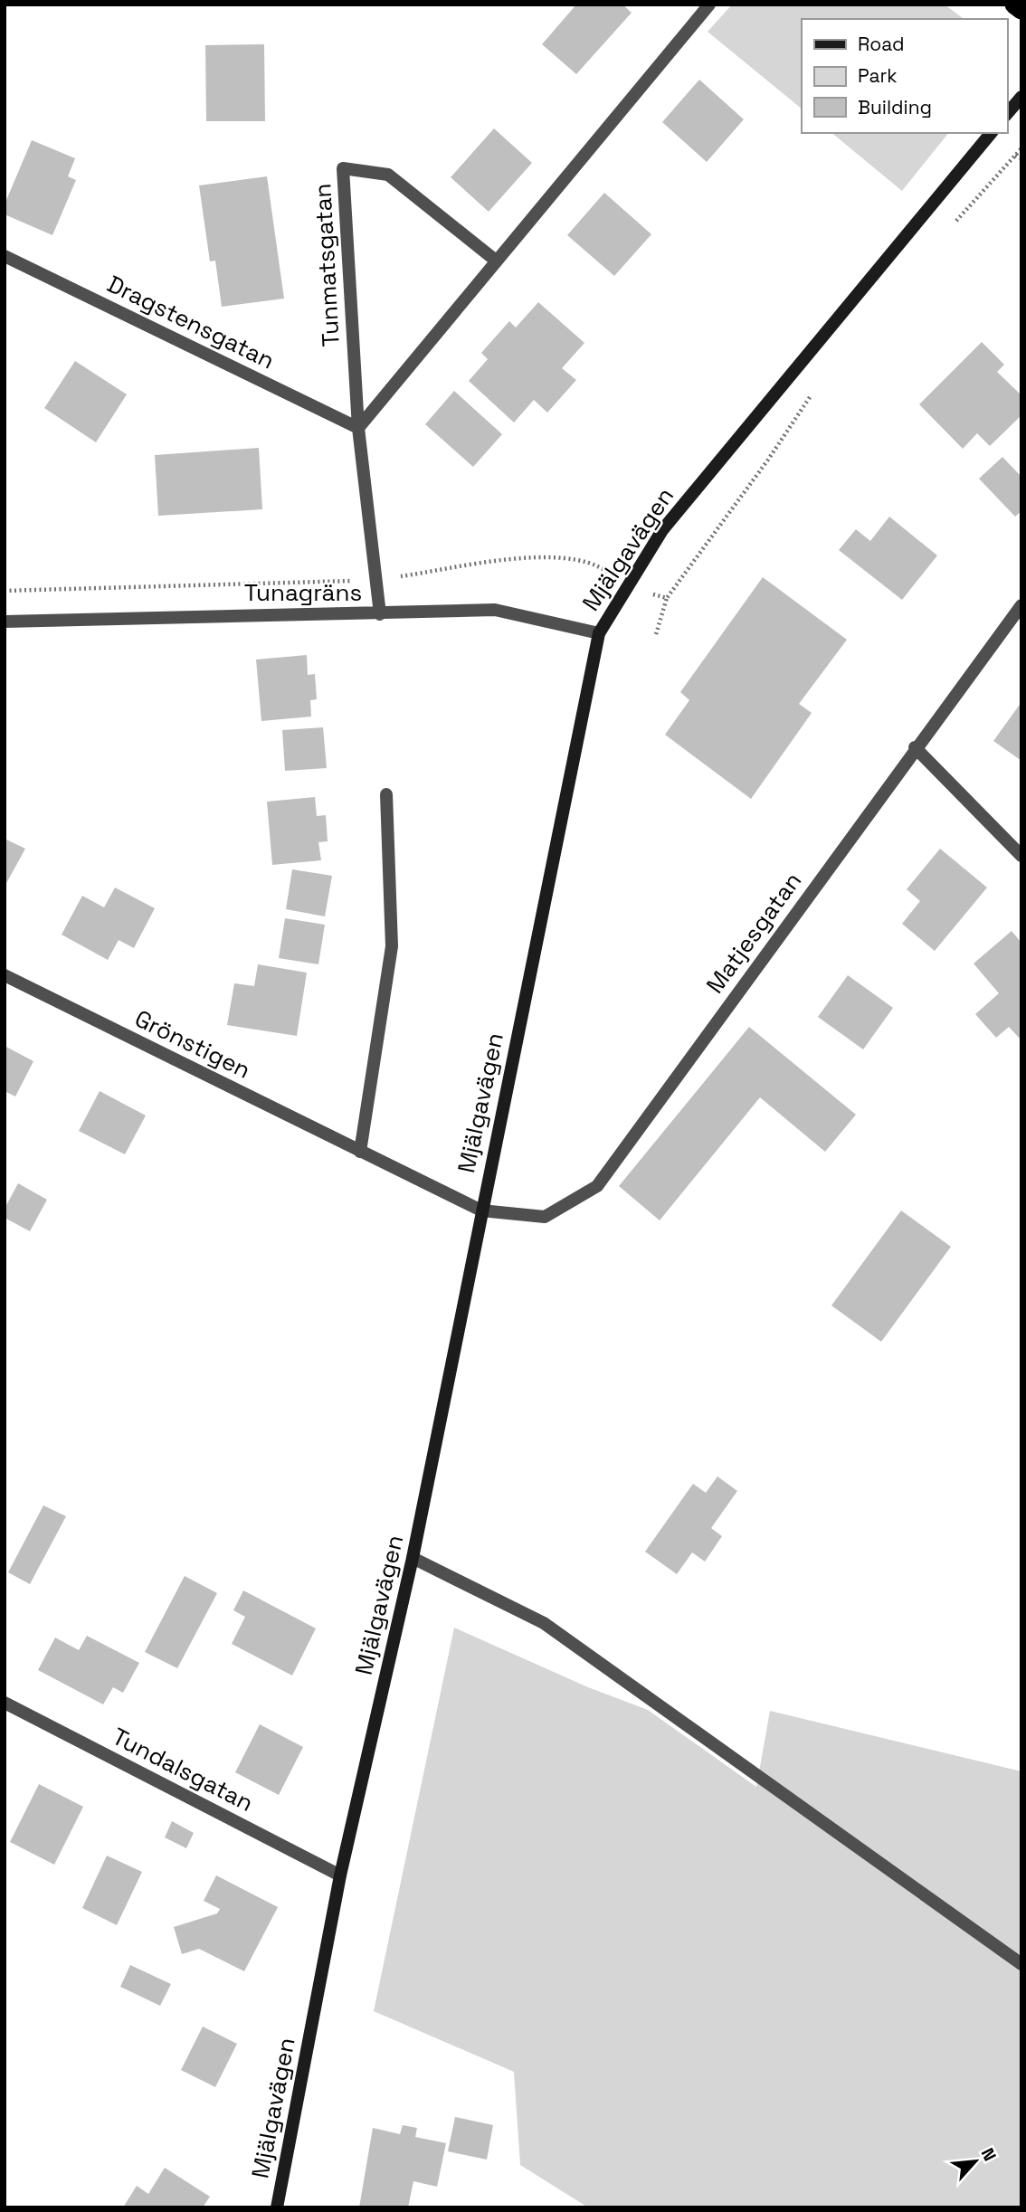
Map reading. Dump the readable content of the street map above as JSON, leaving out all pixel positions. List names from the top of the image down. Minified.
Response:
{"streets":{"street":["Tunmatsgatan","Dragstensgatan","Mjälgavägen","Tunagräns","Matjesgatan","Grönstigen","Tundalsgatan"]},"crossings":[["Tunmatsgatan","Dragstensgatan"],["Tunmatsgatan","Tunagräns"],["Mjälgavägen","Tunagräns"],["Mjälgavägen","Matjesgatan"],["Mjälgavägen","Grönstigen"],["Mjälgavägen","Tundalsgatan"],["Matjesgatan","Grönstigen"]],"legend":["Road","Park","Building"],"north":"top right"}
